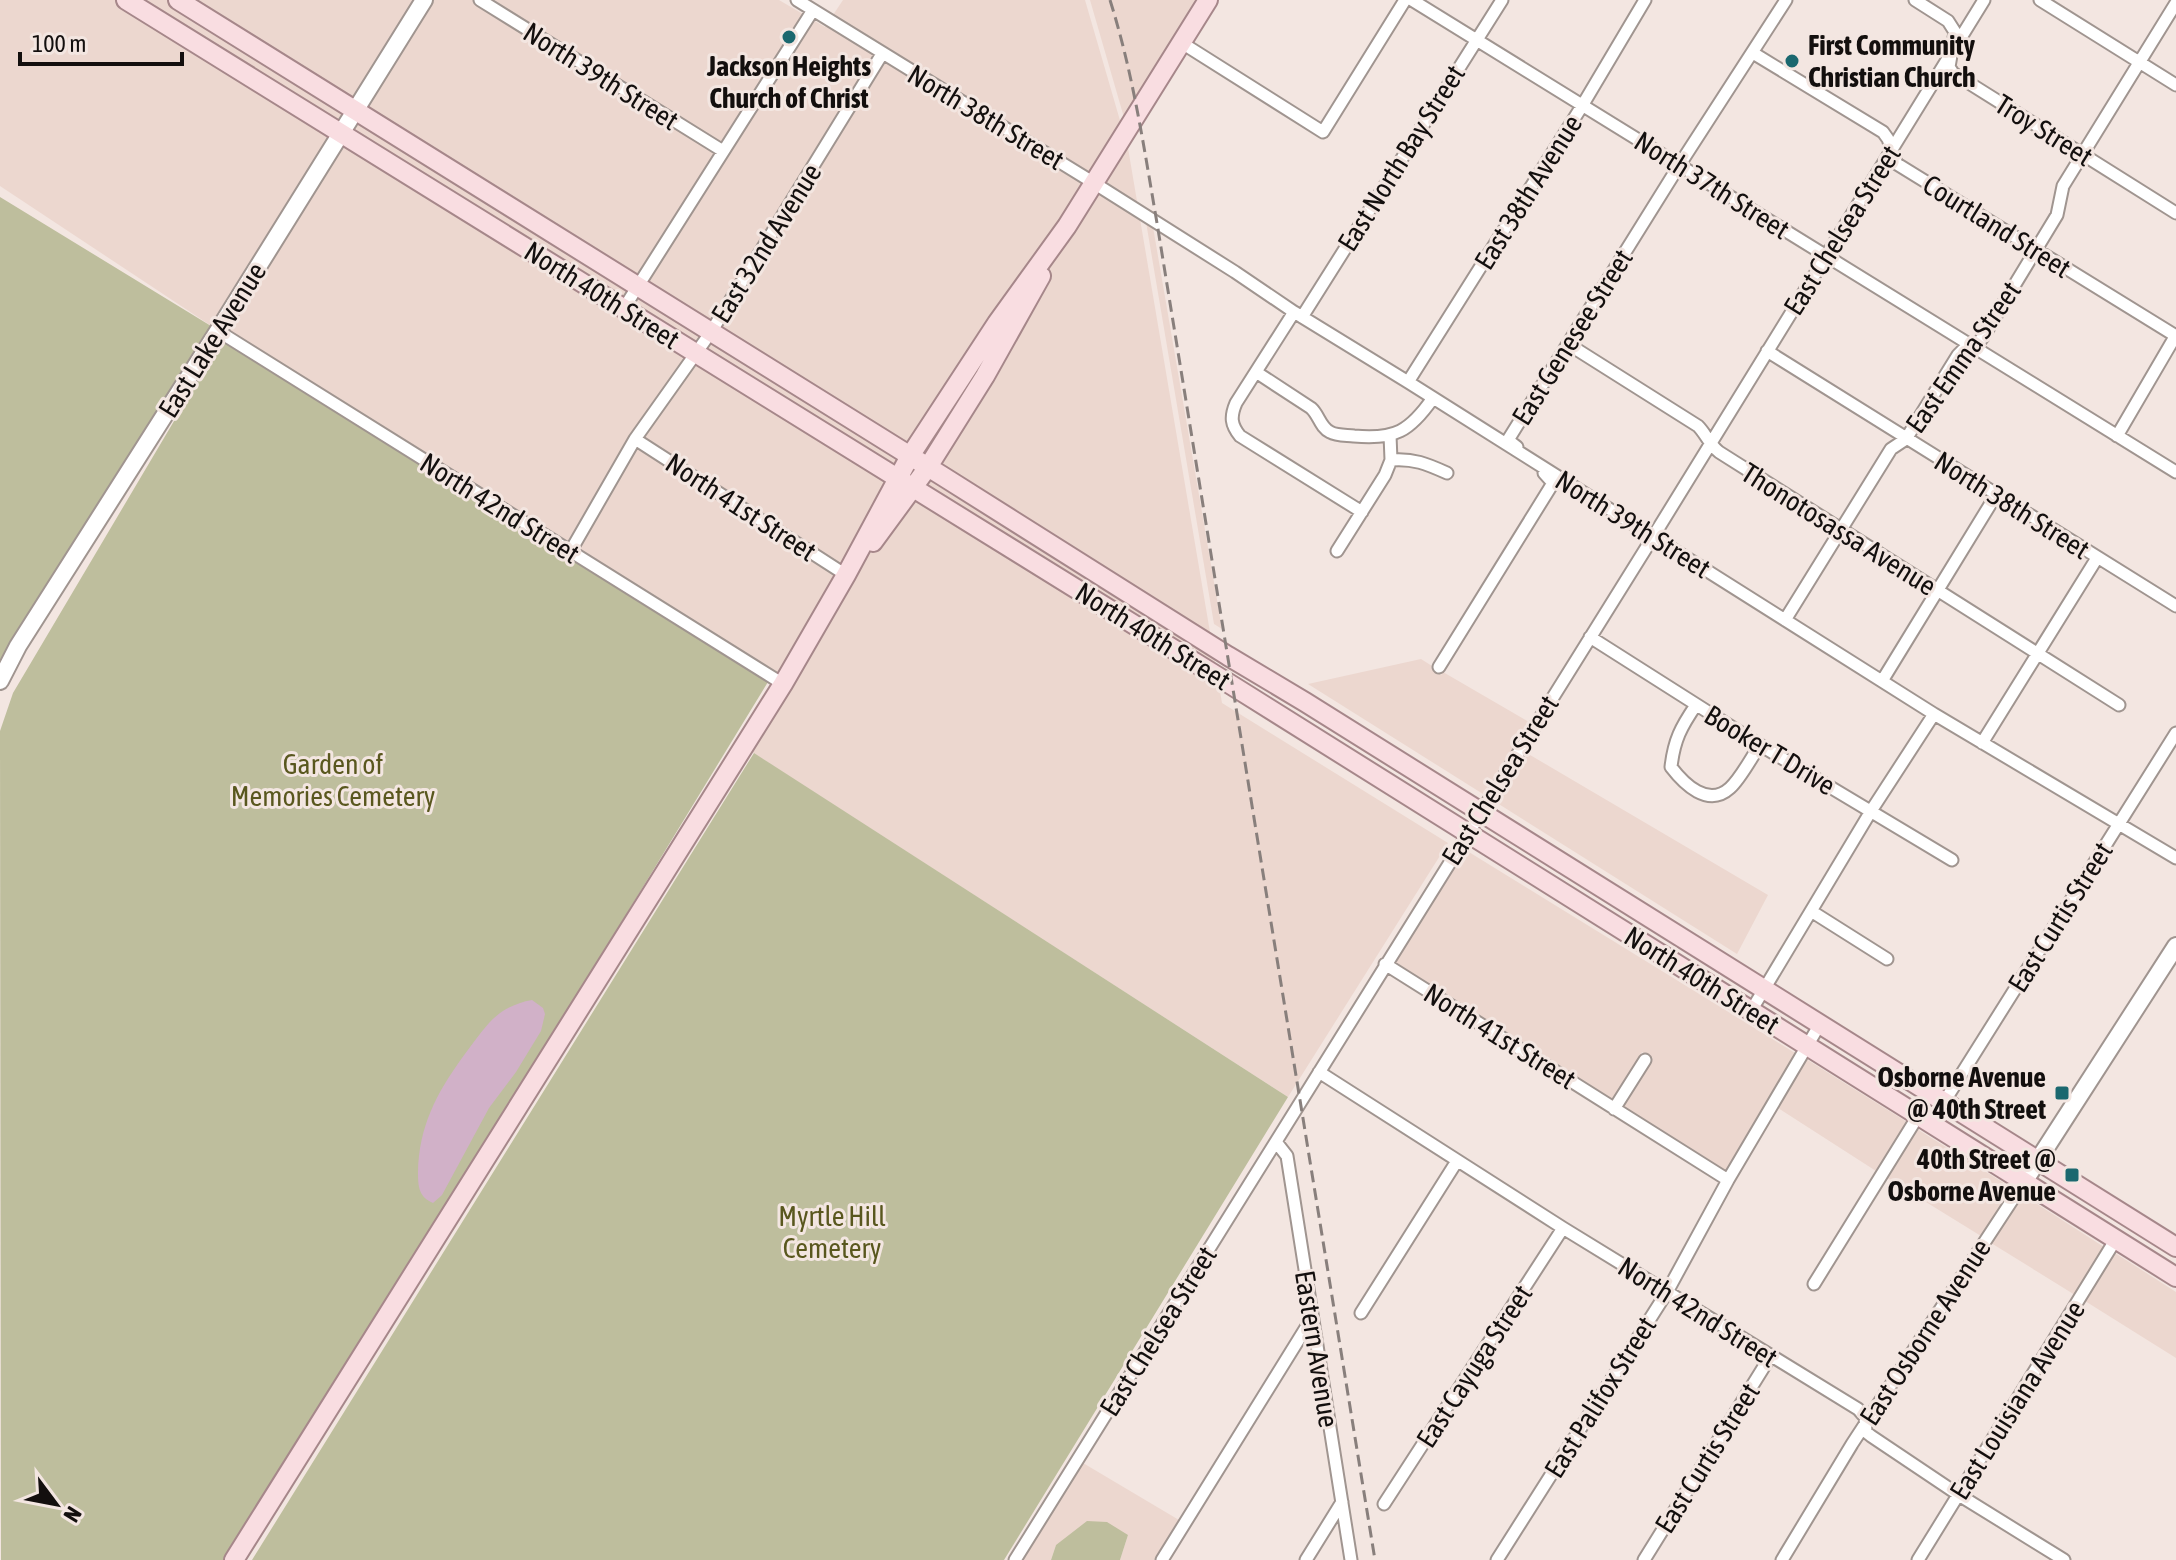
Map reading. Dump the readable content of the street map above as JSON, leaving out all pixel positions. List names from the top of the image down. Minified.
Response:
{"streets":{"main road":["North 40th Street"],"street":["North 39th Street","North 38th Street","Troy Street","East North Bay Street","North 37th Street","East 38th Avenue","Courtland Street","East Chelsea Street","East 32nd Avenue","East Genesee Street","East Lake Avenue","East Emma Street","North 41st Street","North 42nd Street","Thonotosassa Avenue","Booker T Drive","East Curtis Street","East Osborne Avenue","Eastern Avenue","East Cayuga Street","East Palifox Street","East Louisiana Avenue"]},"crossings":[["North 39th Street","North 38th Street"],["North 39th Street","East North Bay Street"],["North 39th Street","East 38th Avenue"],["North 39th Street","East Chelsea Street"],["North 39th Street","East Genesee Street"],["North 39th Street","East Emma Street"],["North 39th Street","East Curtis Street"],["North 38th Street","East Chelsea Street"],["North 38th Street","East 32nd Avenue"],["North 38th Street","East Emma Street"],["Troy Street","East Chelsea Street"],["Troy Street","East Emma Street"],["East North Bay Street","North 37th Street"],["North 37th Street","East 38th Avenue"],["North 37th Street","East Chelsea Street"],["North 37th Street","East Genesee Street"],["North 37th Street","East Emma Street"],["Courtland Street","East Chelsea Street"],["Courtland Street","East Genesee Street"],["Courtland Street","East Emma Street"],["East Chelsea Street","North 40th Street"],["East Chelsea Street","North 41st Street"],["East Chelsea Street","North 42nd Street"],["East Chelsea Street","Thonotosassa Avenue"],["East Chelsea Street","Booker T Drive"],["East Chelsea Street","Eastern Avenue"],["East 32nd Avenue","North 40th Street"],["East 32nd Avenue","North 41st Street"],["East 32nd Avenue","North 42nd Street"],["North 40th Street","East Lake Avenue"],["North 40th Street","East Curtis Street"],["North 40th Street","East Osborne Avenue"],["North 40th Street","East Palifox Street"],["North 40th Street","East Louisiana Avenue"],["East Genesee Street","Thonotosassa Avenue"],["East Lake Avenue","North 42nd Street"],["East Emma Street","Thonotosassa Avenue"],["North 41st Street","East Palifox Street"],["North 42nd Street","East Curtis Street"],["North 42nd Street","East Osborne Avenue"],["North 42nd Street","East Cayuga Street"],["North 42nd Street","East Palifox Street"],["North 42nd Street","East Louisiana Avenue"]],"parks":["Garden of Memories Cemetery","Myrtle Hill Cemetery"],"places":{"other":["Jackson Heights Church of Christ","First Community Christian Church"],"transit":["Osborne Avenue @ 40th Street","40th Street @ Osborne Avenue"]},"scale_bar":"100 m","north":"bottom right"}
